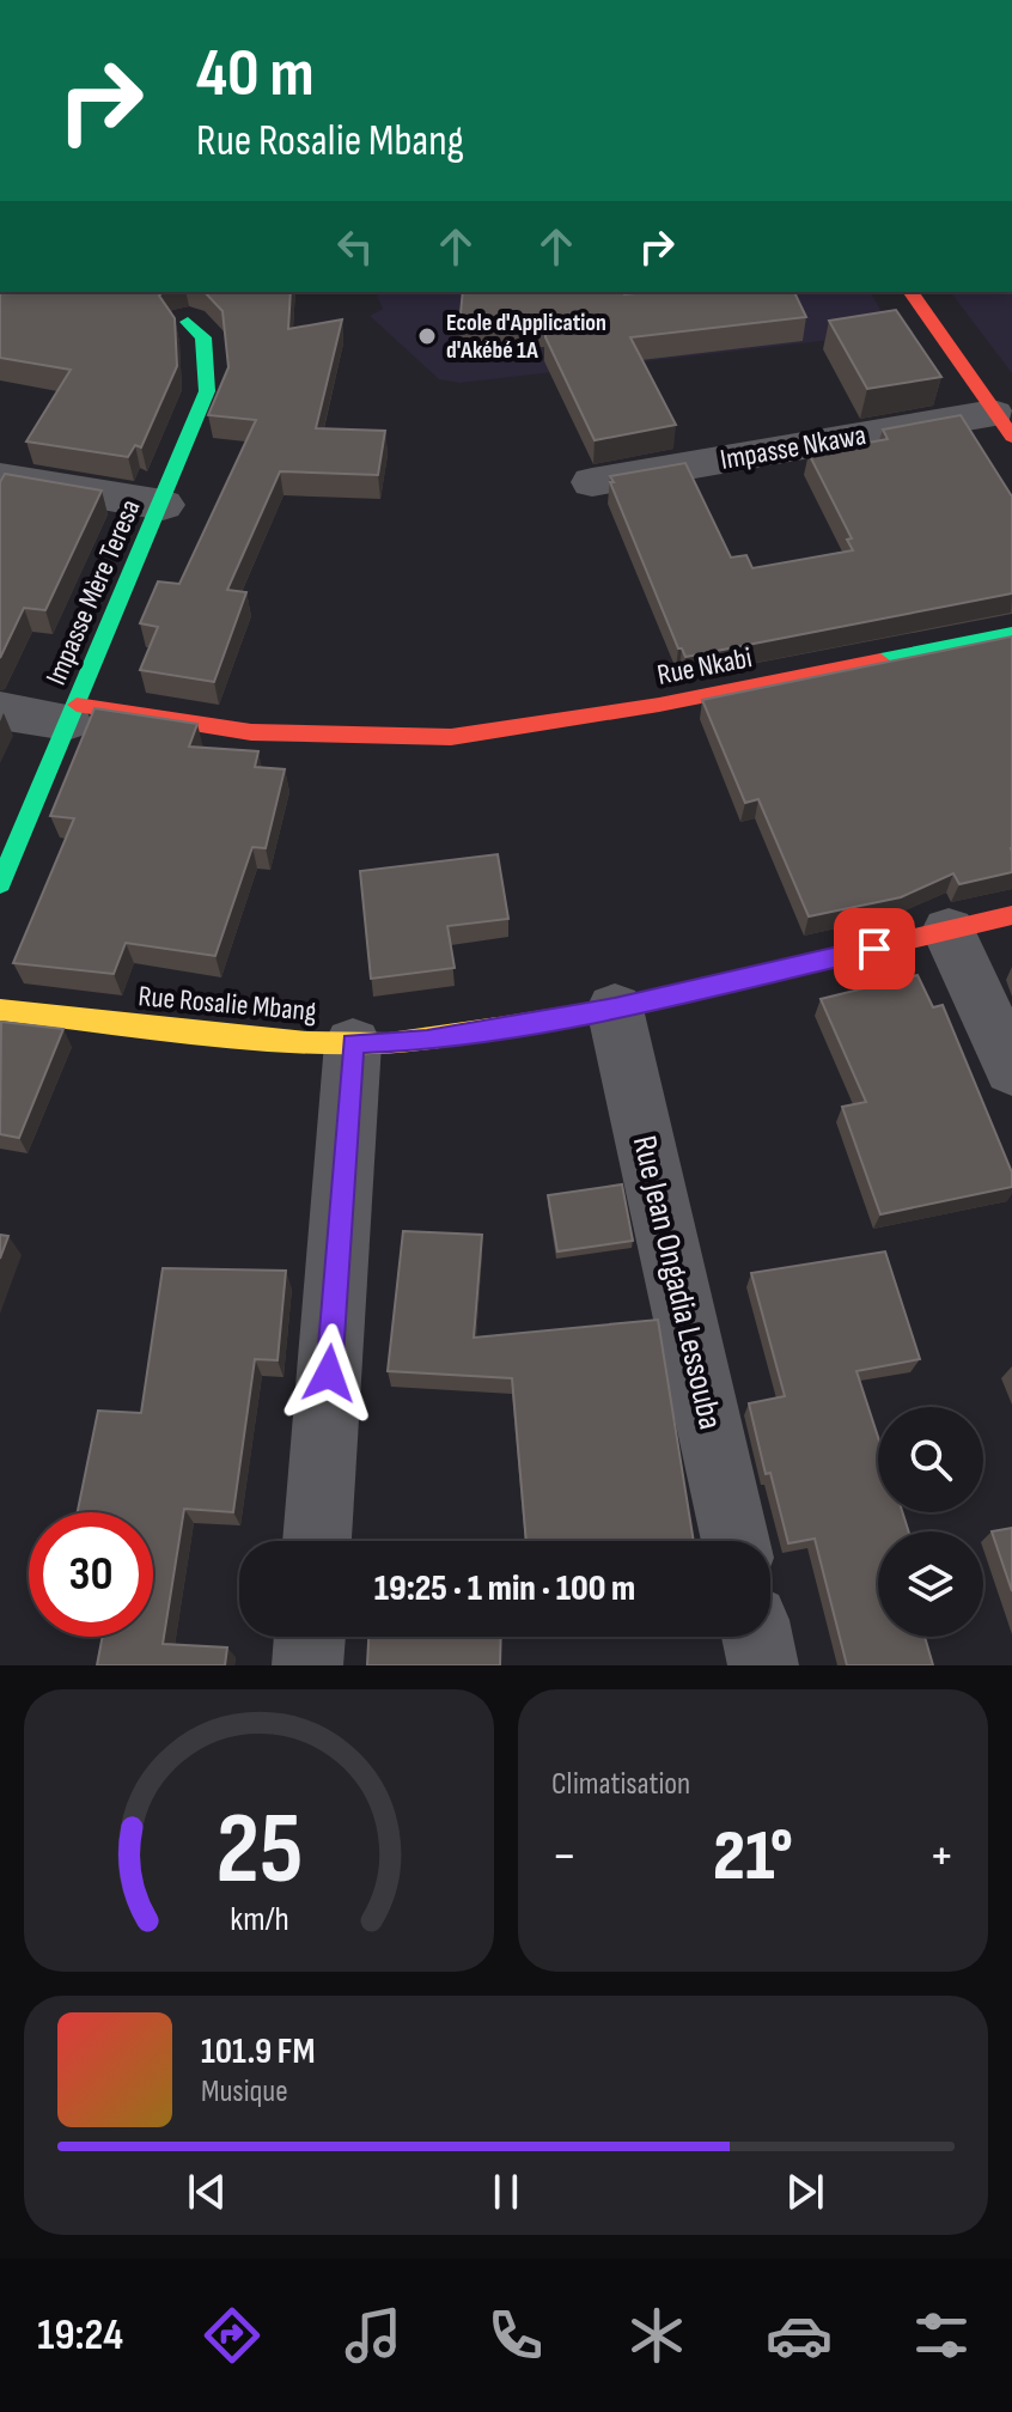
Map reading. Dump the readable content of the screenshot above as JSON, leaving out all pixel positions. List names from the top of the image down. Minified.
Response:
{"streets":{"street":["Impasse Nkawa","Impasse Mère Teresa","Rue Nkabi","Rue Rosalie Mbang","Rue Jean Ongadia Lessouba"]},"crossings":[["Impasse Mère Teresa","Rue Nkabi"],["Rue Rosalie Mbang","Rue Jean Ongadia Lessouba"]],"places":["Ecole d'Application d'Akébé 1A"],"page":{"turn":["40 m","Rue Rosalie Mbang"],"limit":"30","trip":"19:25 · 1 min · 100 m","tile":"Climatisation","heat":["−","21°","+"],"song":["101.9 FM","Musique"],"tabs":"19:24","gauge":["25","km/h"]}}
